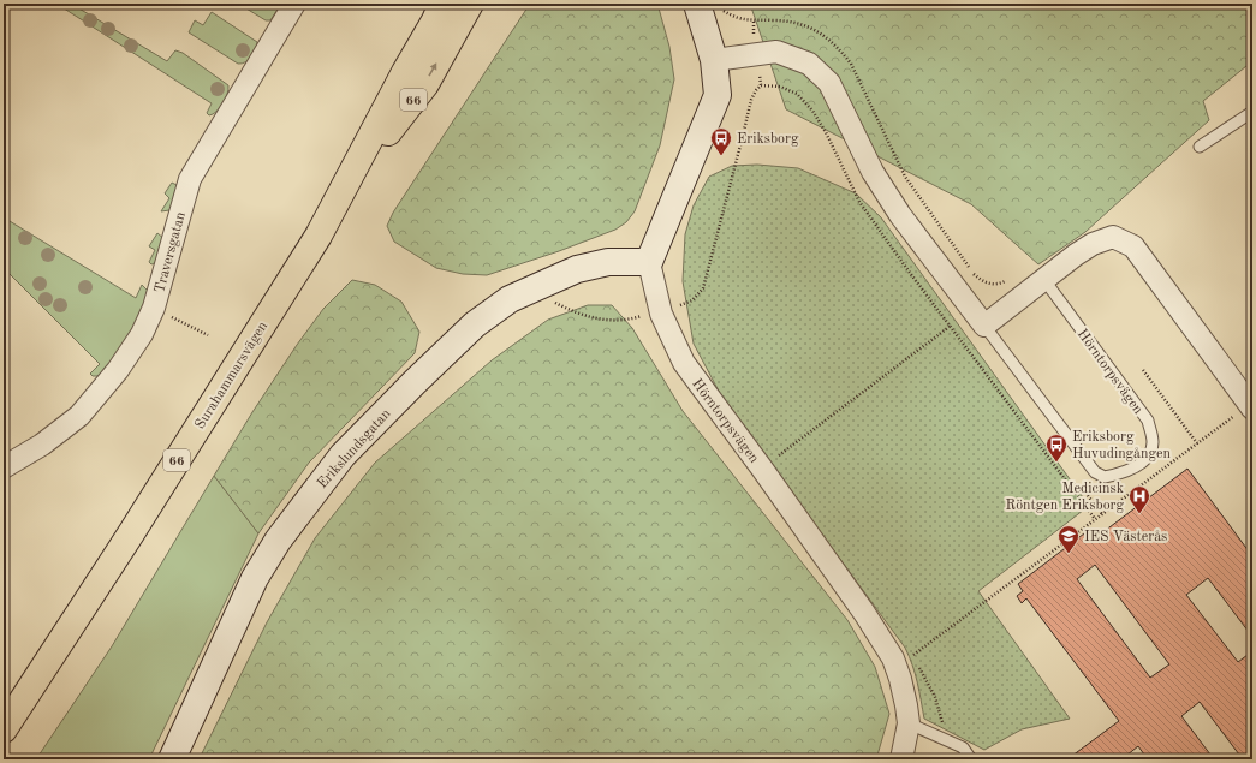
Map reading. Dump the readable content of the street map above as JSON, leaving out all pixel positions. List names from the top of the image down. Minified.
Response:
{"streets":{"main road":["66","Surahammarsvägen"],"street":["Traversgatan","Hörntorpsvägen","Erikslundsgatan"]},"crossings":[["Hörntorpsvägen","Erikslundsgatan"]],"places":{"bus stop":["Eriksborg","Eriksborg Huvudingången"],"hospital":["Medicinsk Röntgen Eriksborg"],"school or university":["IES Västerås"]}}
